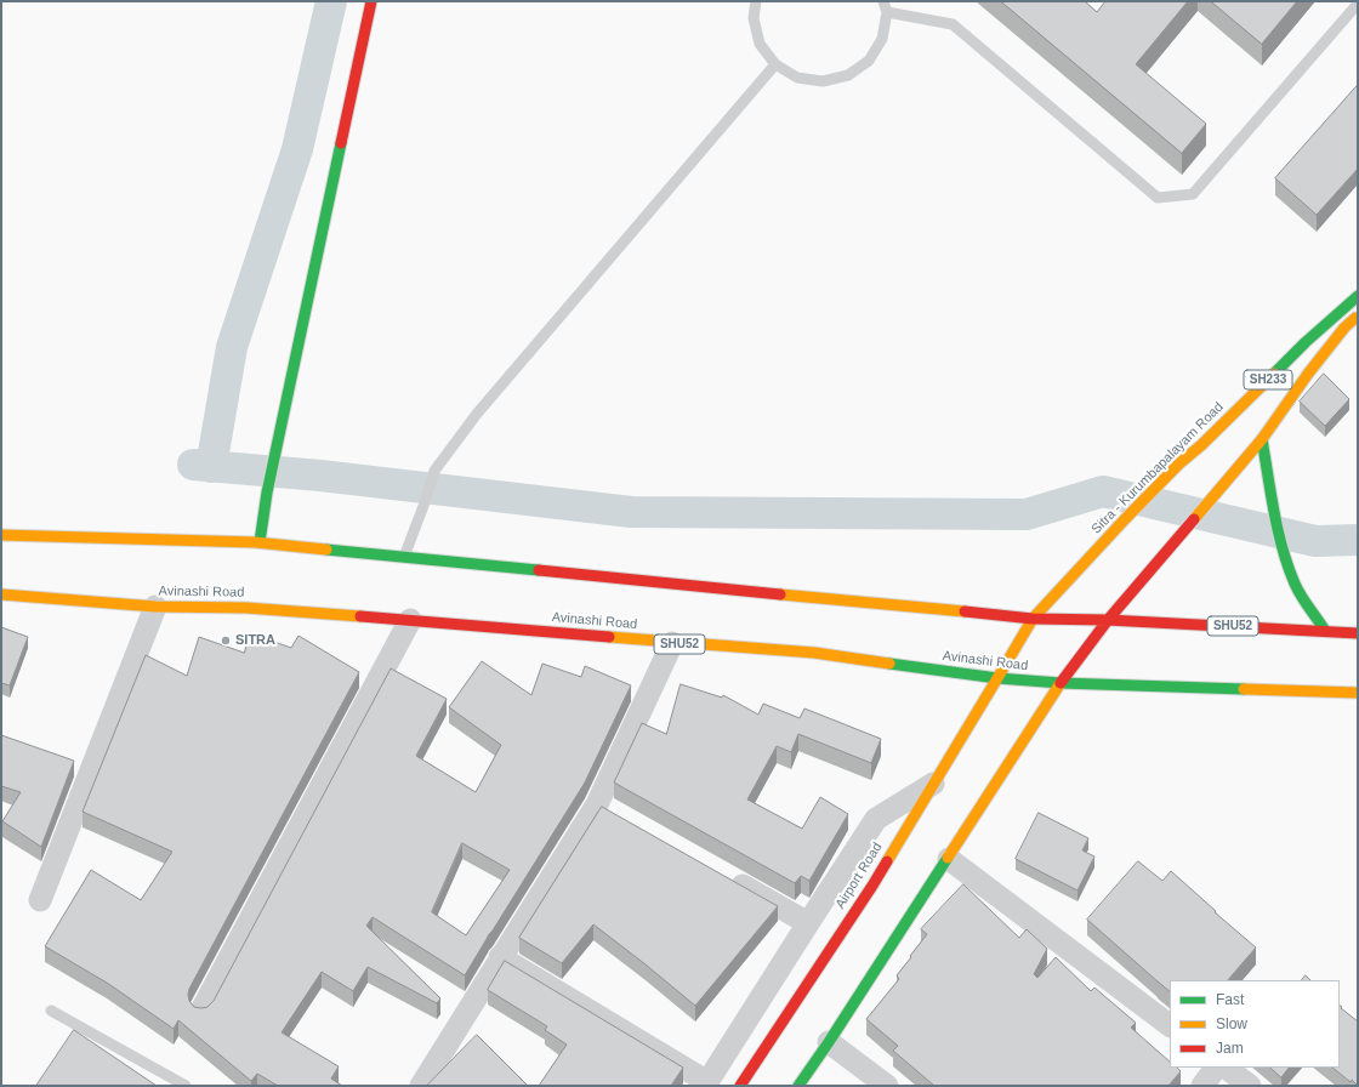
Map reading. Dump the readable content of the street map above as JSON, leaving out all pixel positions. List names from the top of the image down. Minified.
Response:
{"streets":{"main road":["SH233","Sitra - Kurumbapalayam Road","Avinashi Road","SHU52","Airport Road"]},"crossings":[["SH233","Avinashi Road"],["SH233","SHU52"],["Sitra - Kurumbapalayam Road","Avinashi Road"],["Sitra - Kurumbapalayam Road","SHU52"],["Sitra - Kurumbapalayam Road","Airport Road"],["Avinashi Road","Airport Road"]],"places":["SITRA"],"legend":["Fast","Slow","Jam"]}
